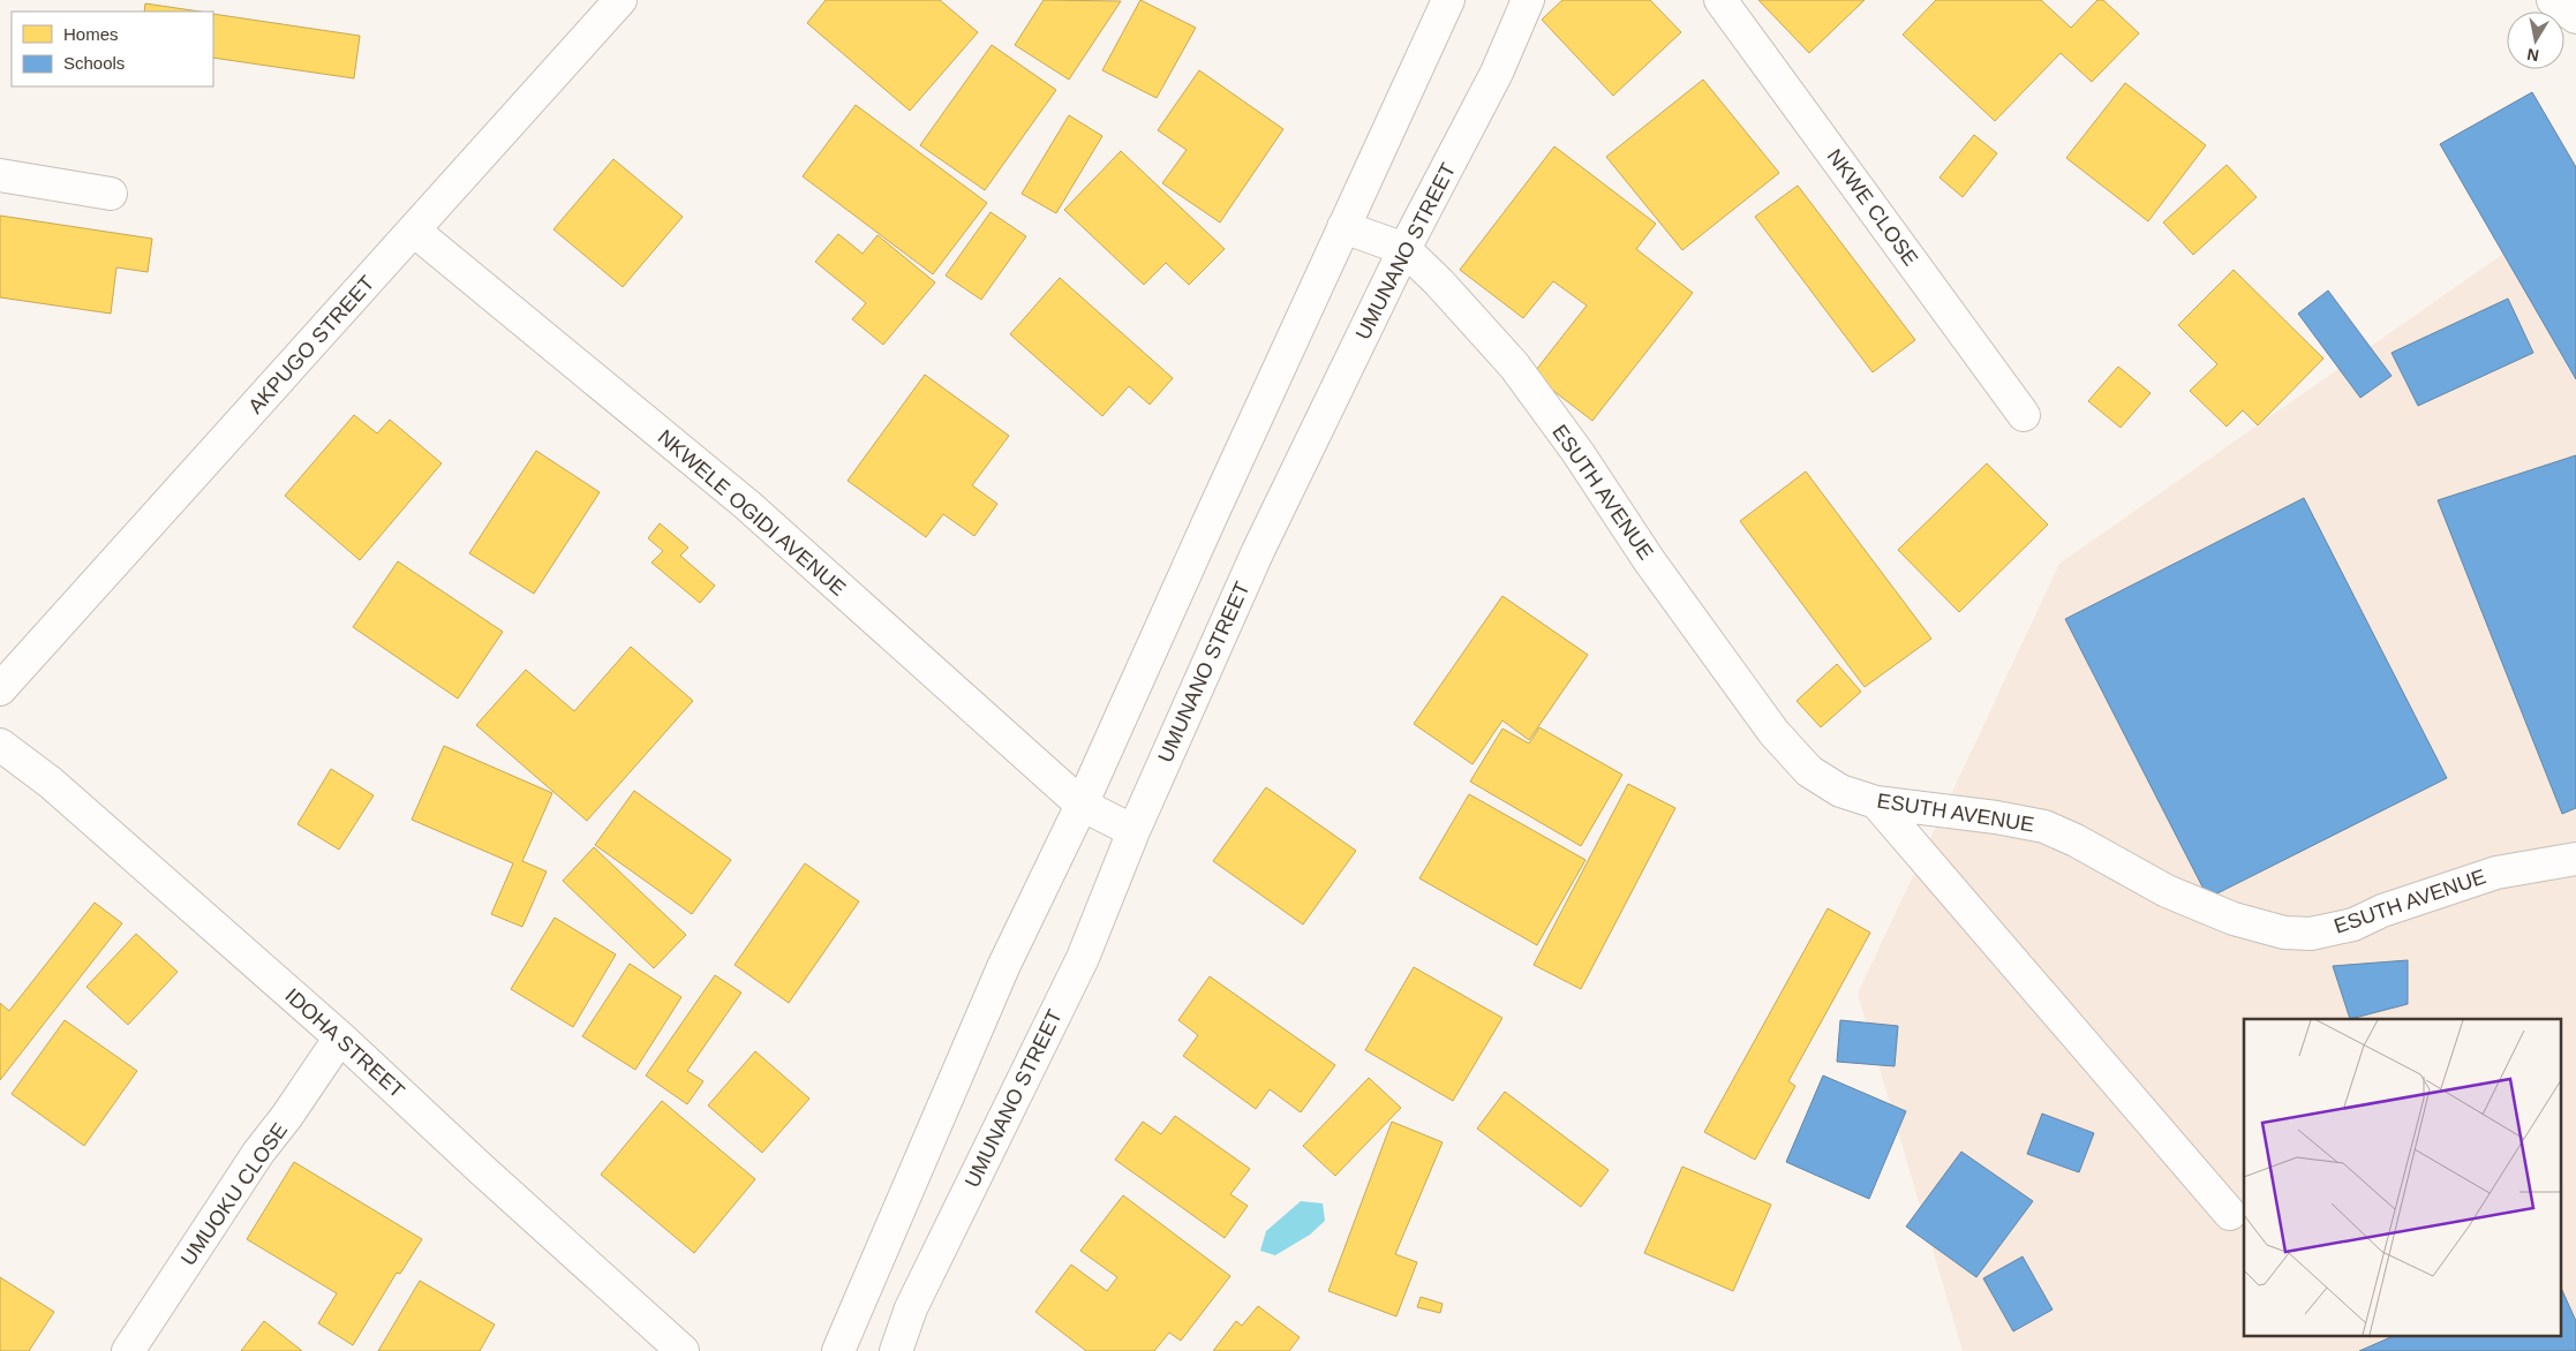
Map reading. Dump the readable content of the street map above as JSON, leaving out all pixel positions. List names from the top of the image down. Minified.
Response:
{"streets":{"street":["NKWE CLOSE","UMUNANO STREET","AKPUGO STREET","ESUTH AVENUE","NKWELE OGIDI AVENUE","IDOHA STREET","UMUOKU CLOSE"]},"crossings":[["UMUNANO STREET","ESUTH AVENUE"],["UMUNANO STREET","NKWELE OGIDI AVENUE"],["AKPUGO STREET","NKWELE OGIDI AVENUE"],["IDOHA STREET","UMUOKU CLOSE"]],"legend":["Homes","Schools"],"north":"bottom"}
